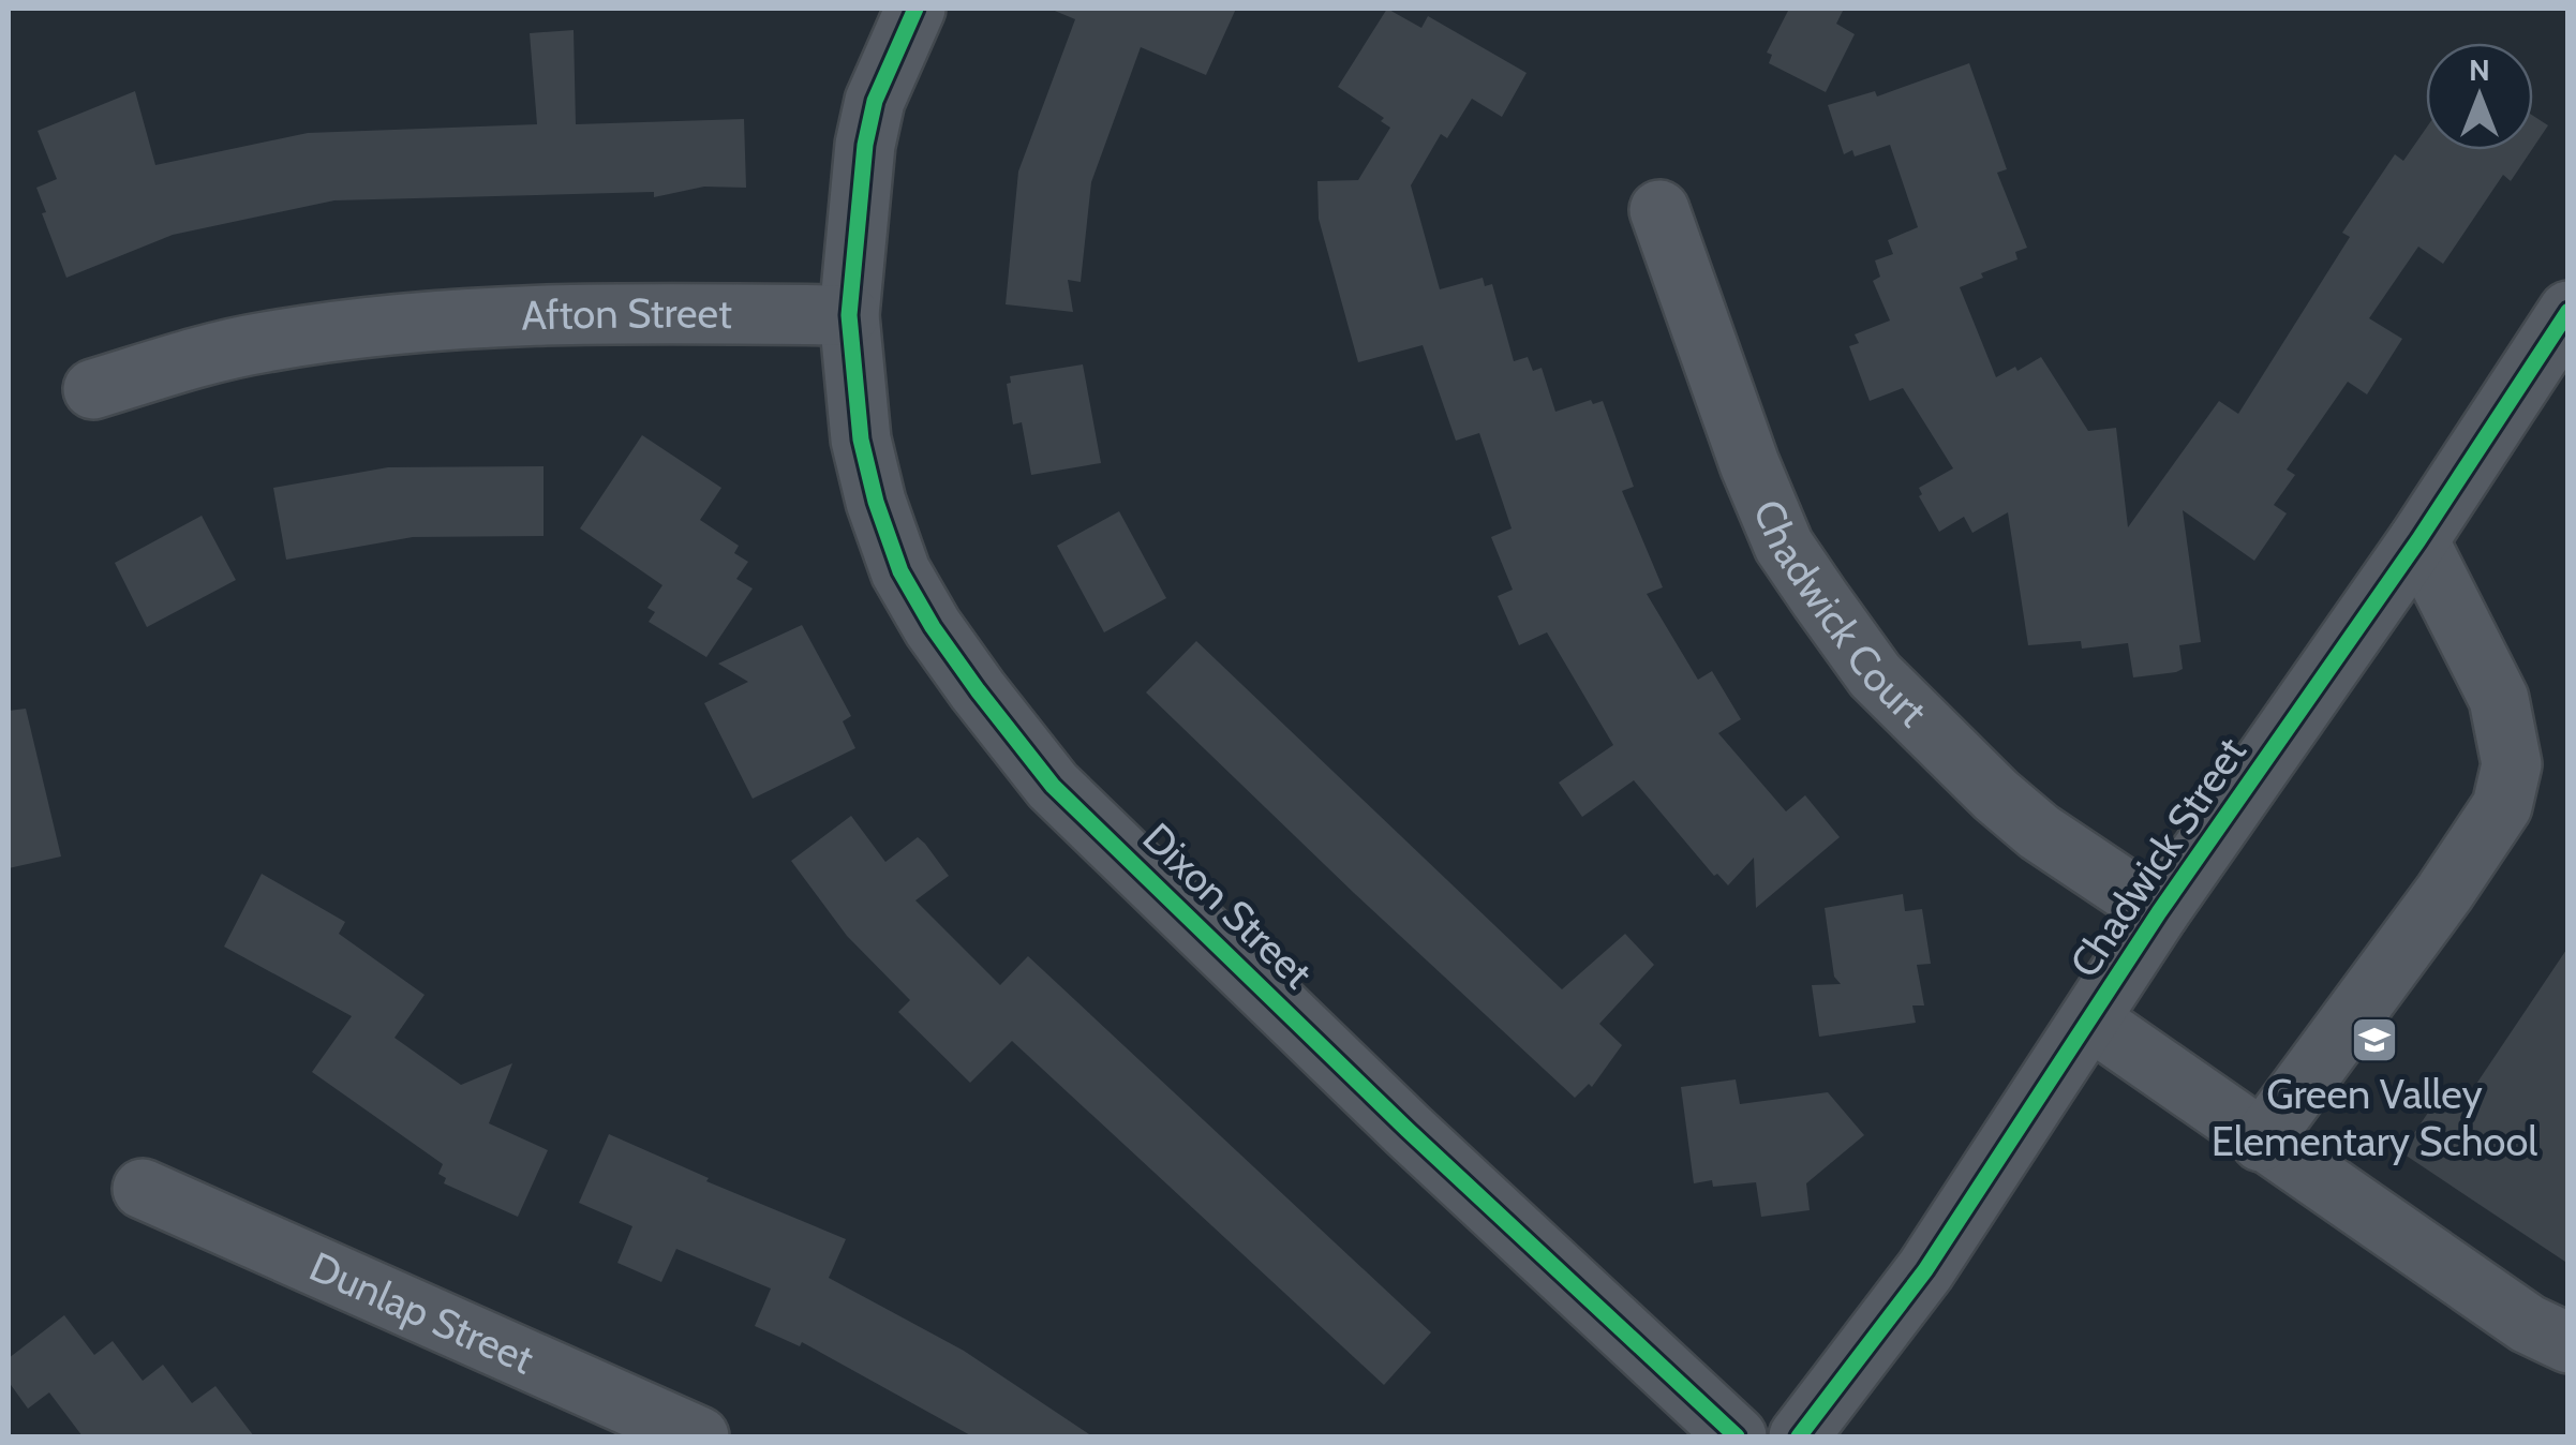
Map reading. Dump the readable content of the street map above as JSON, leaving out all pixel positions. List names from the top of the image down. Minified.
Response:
{"streets":{"street":["Afton Street","Chadwick Court","Chadwick Street","Dixon Street","Dunlap Street"]},"crossings":[["Afton Street","Dixon Street"],["Chadwick Court","Chadwick Street"]],"places":{"school or university":["Green Valley Elementary School"]},"north":"top"}
